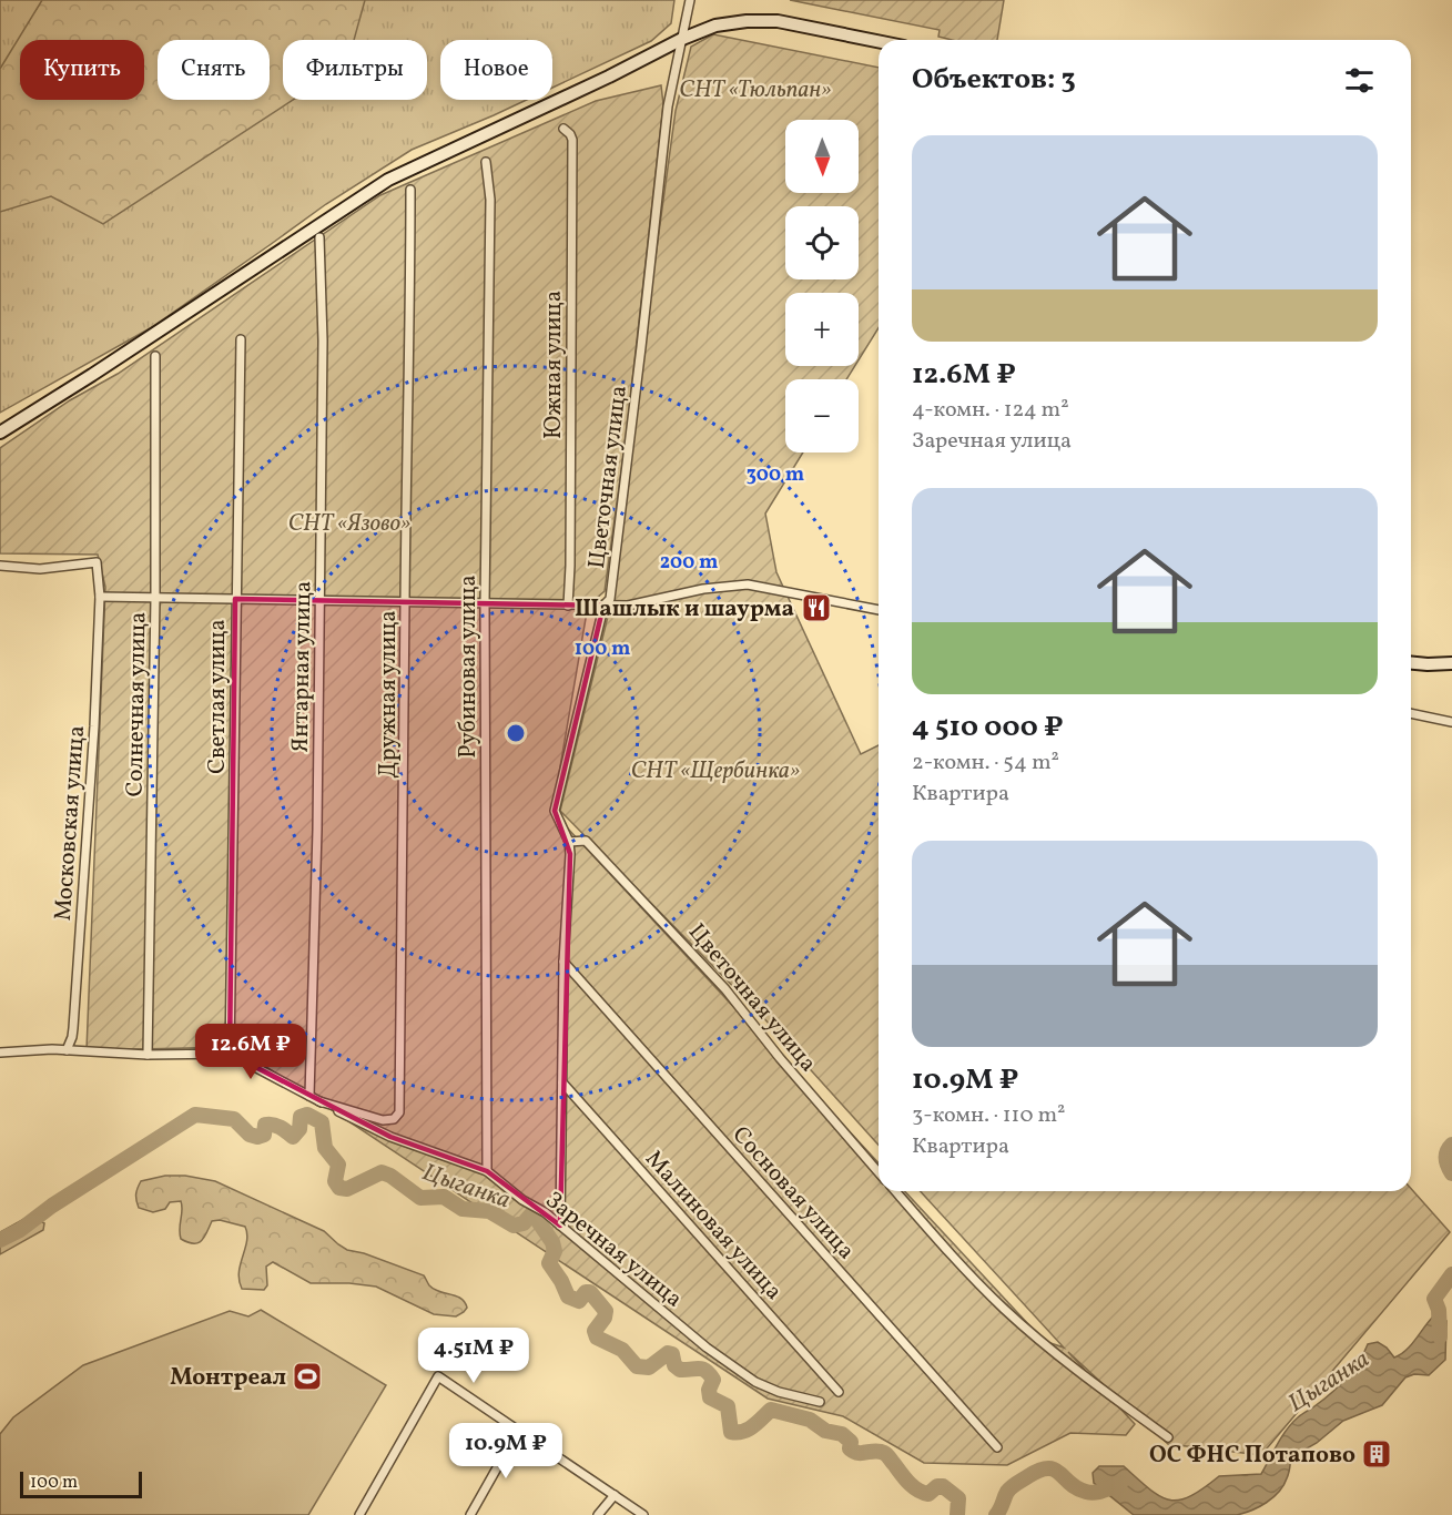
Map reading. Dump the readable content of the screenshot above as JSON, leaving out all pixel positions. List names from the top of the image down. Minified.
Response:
{"streets":{"street":["Южная улица","Цветочная улица","Янтарная улица","Рубиновая улица","Дружная улица","Светлая улица","Солнечная улица","Московская улица","Сосновая улица","Малиновая улица","Заречная улица"]},"crossings":[["Янтарная улица","Заречная улица"],["Рубиновая улица","Заречная улица"],["Дружная улица","Заречная улица"],["Светлая улица","Заречная улица"],["Солнечная улица","Заречная улица"],["Московская улица","Заречная улица"]],"water":["Цыганка"],"parks":["СНТ «Тюльпан»","СНТ «Язово»","СНТ «Щербинка»"],"places":{"restaurant":["Шашлык и шаурма"],"sports":["Монтреал"],"building":["ОС ФНС Потапово"]},"scale_bar":"100 m","north":"bottom","page":{"chip":["Купить","Снять","Фильтры","Новое"],"heading":"Объектов: 3","map_buttons":["+","−"],"list":[{"name":"12.6M ₽","note":"4-комн. · 124 m² · Заречная улица"},{"name":"4 510 000 ₽","note":"2-комн. · 54 m² · Квартира"},{"name":"10.9M ₽","note":"3-комн. · 110 m² · Квартира"}],"price":["12.6M ₽","4.51M ₽","10.9M ₽"],"scale":"100 m"},"rings":["300 m","200 m","100 m"]}
